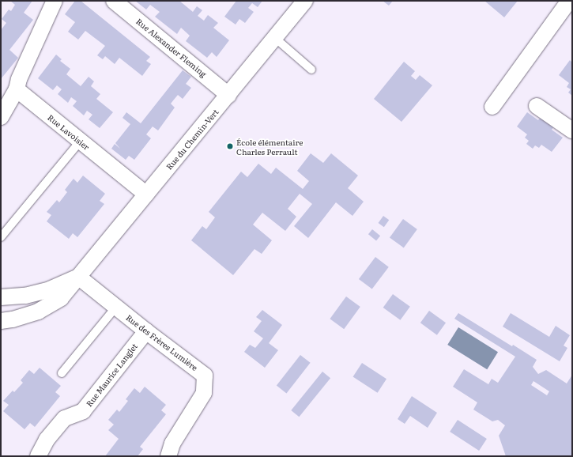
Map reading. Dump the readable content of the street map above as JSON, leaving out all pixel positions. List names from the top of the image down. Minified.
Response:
{"streets":{"street":["Rue Alexander Fleming","Rue Lavoisier","Rue du Chemin-Vert","Rue des Frères Lumière","Rue Maurice Langlet"]},"crossings":[["Rue Alexander Fleming","Rue du Chemin-Vert"],["Rue Lavoisier","Rue du Chemin-Vert"],["Rue du Chemin-Vert","Rue des Frères Lumière"],["Rue des Frères Lumière","Rue Maurice Langlet"]],"places":["École élémentaire Charles Perrault"]}
